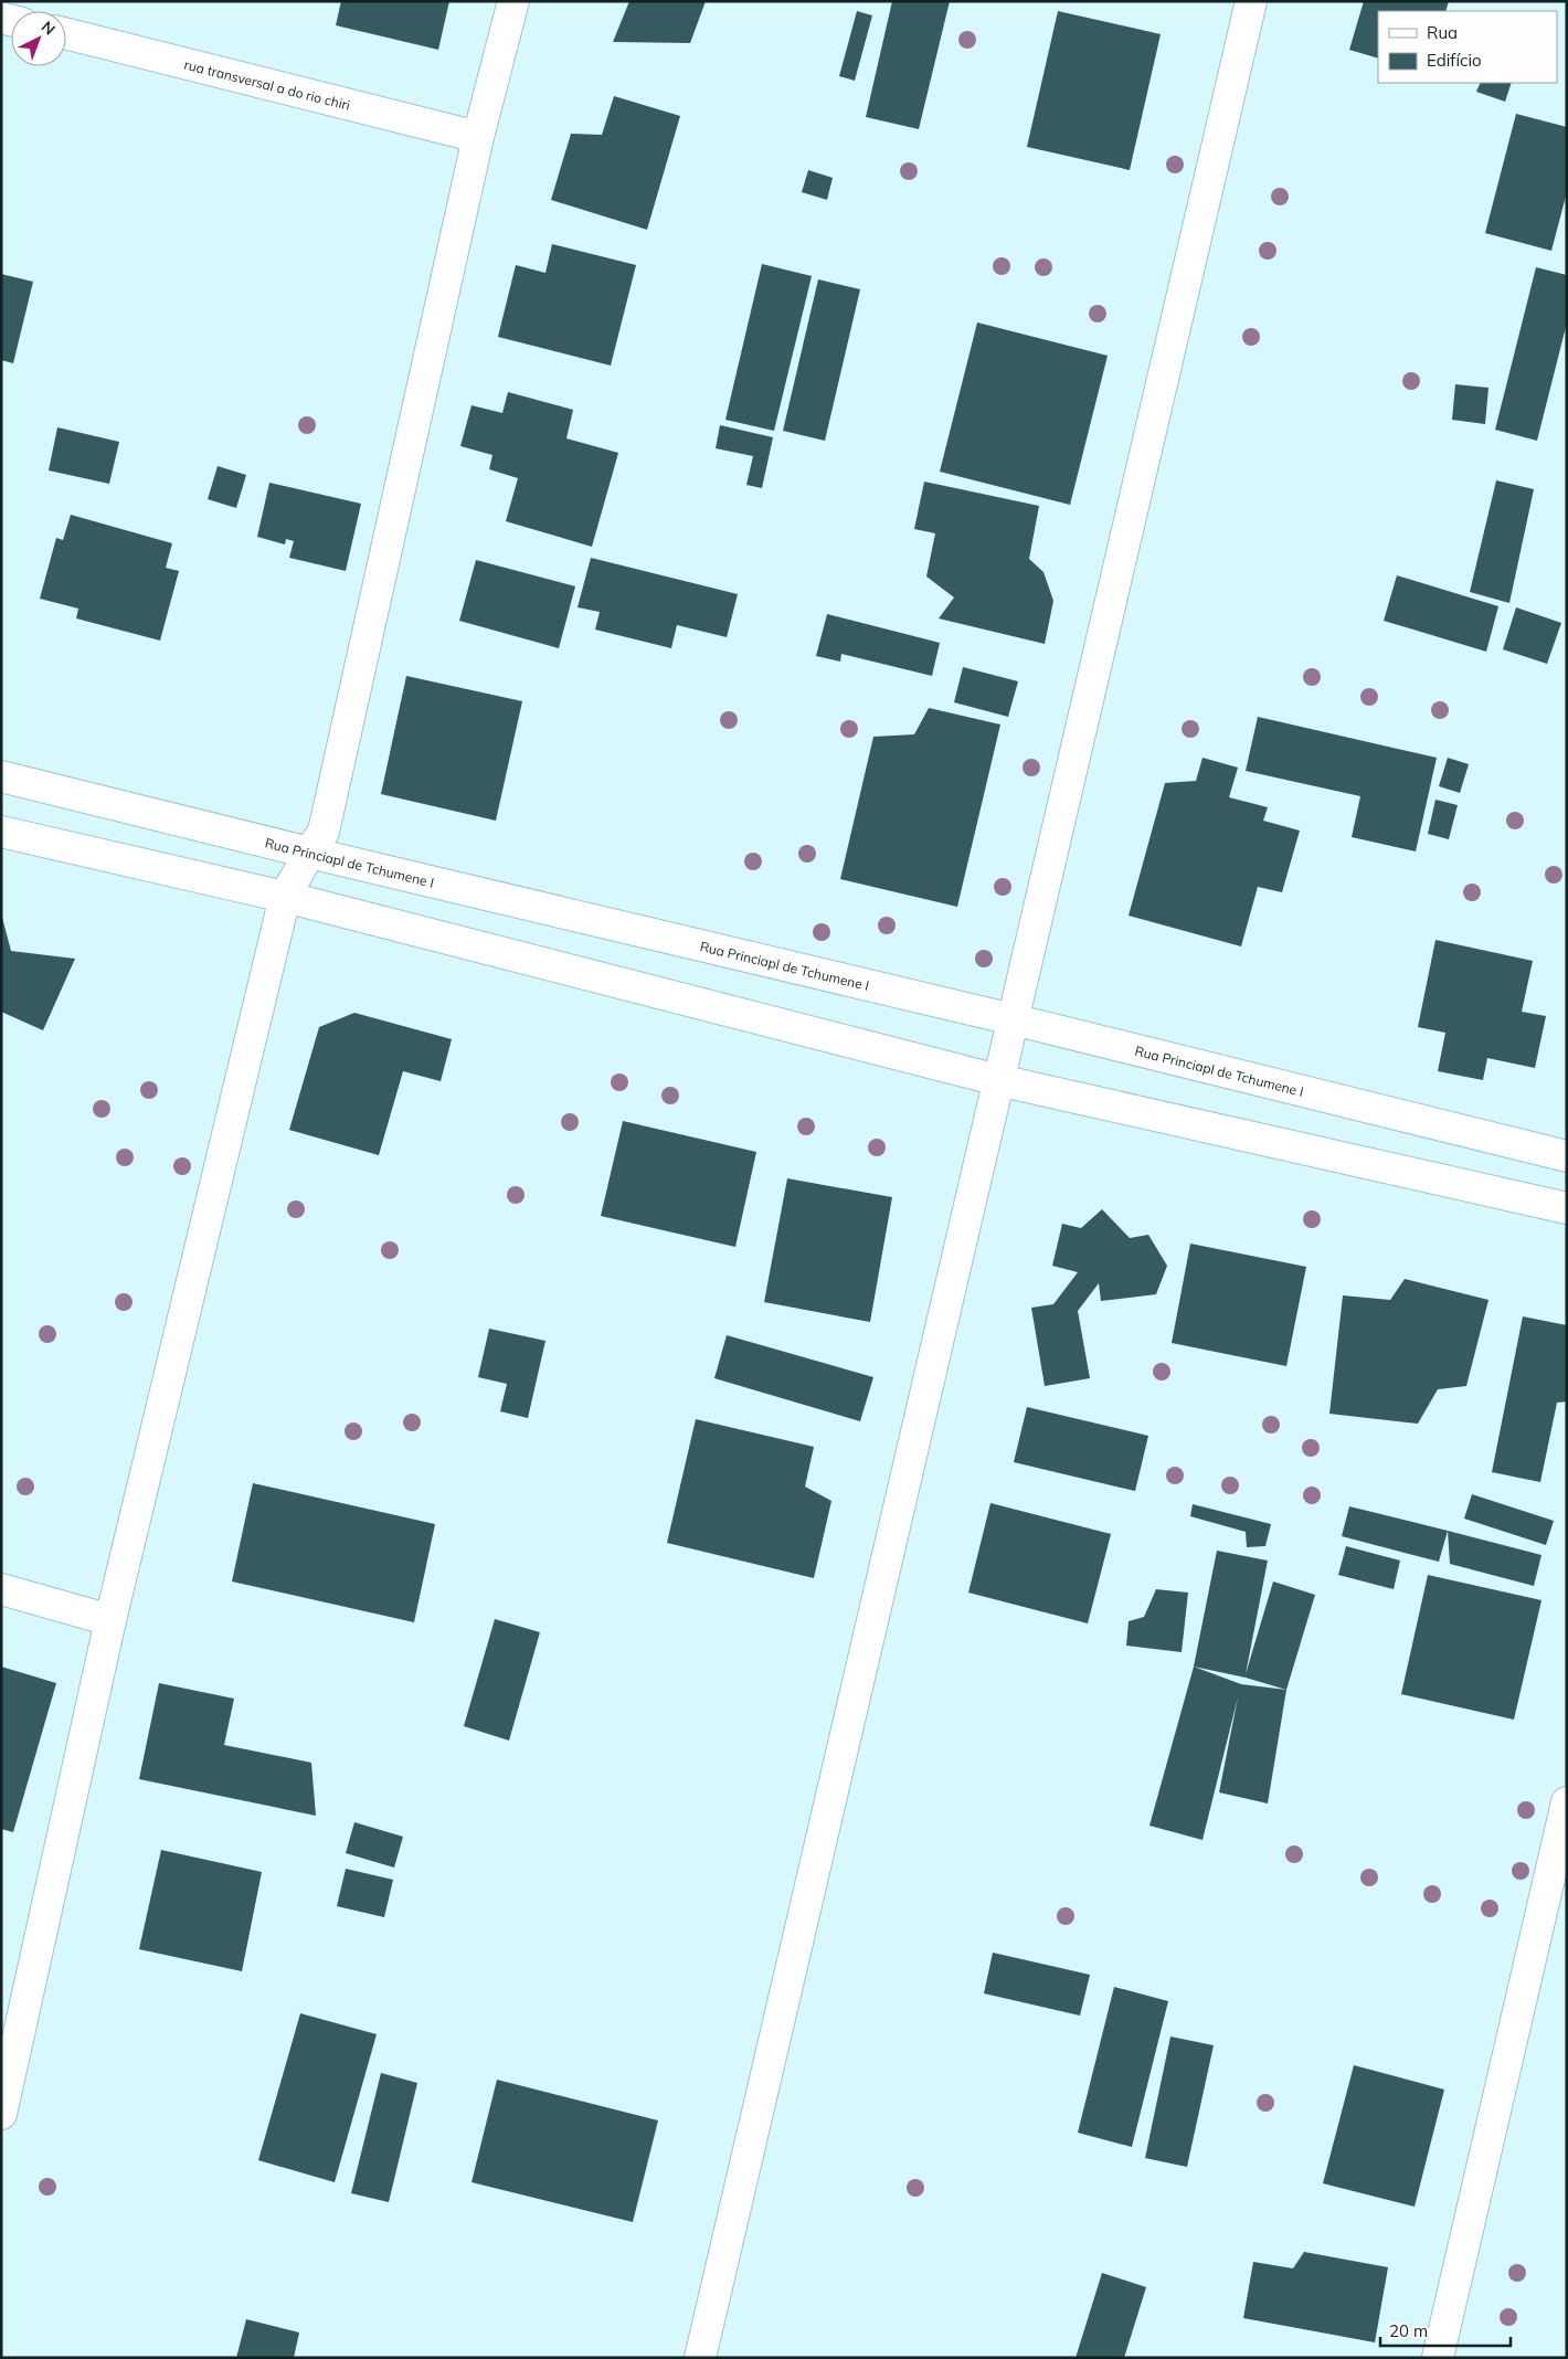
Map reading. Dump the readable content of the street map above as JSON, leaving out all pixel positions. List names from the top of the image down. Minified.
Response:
{"streets":{"street":["rua transversal a do rio chiri","Rua Princiapl de Tchumene I"]},"legend":["Rua","Edifício"],"scale_bar":"20 m","north":"top right"}
